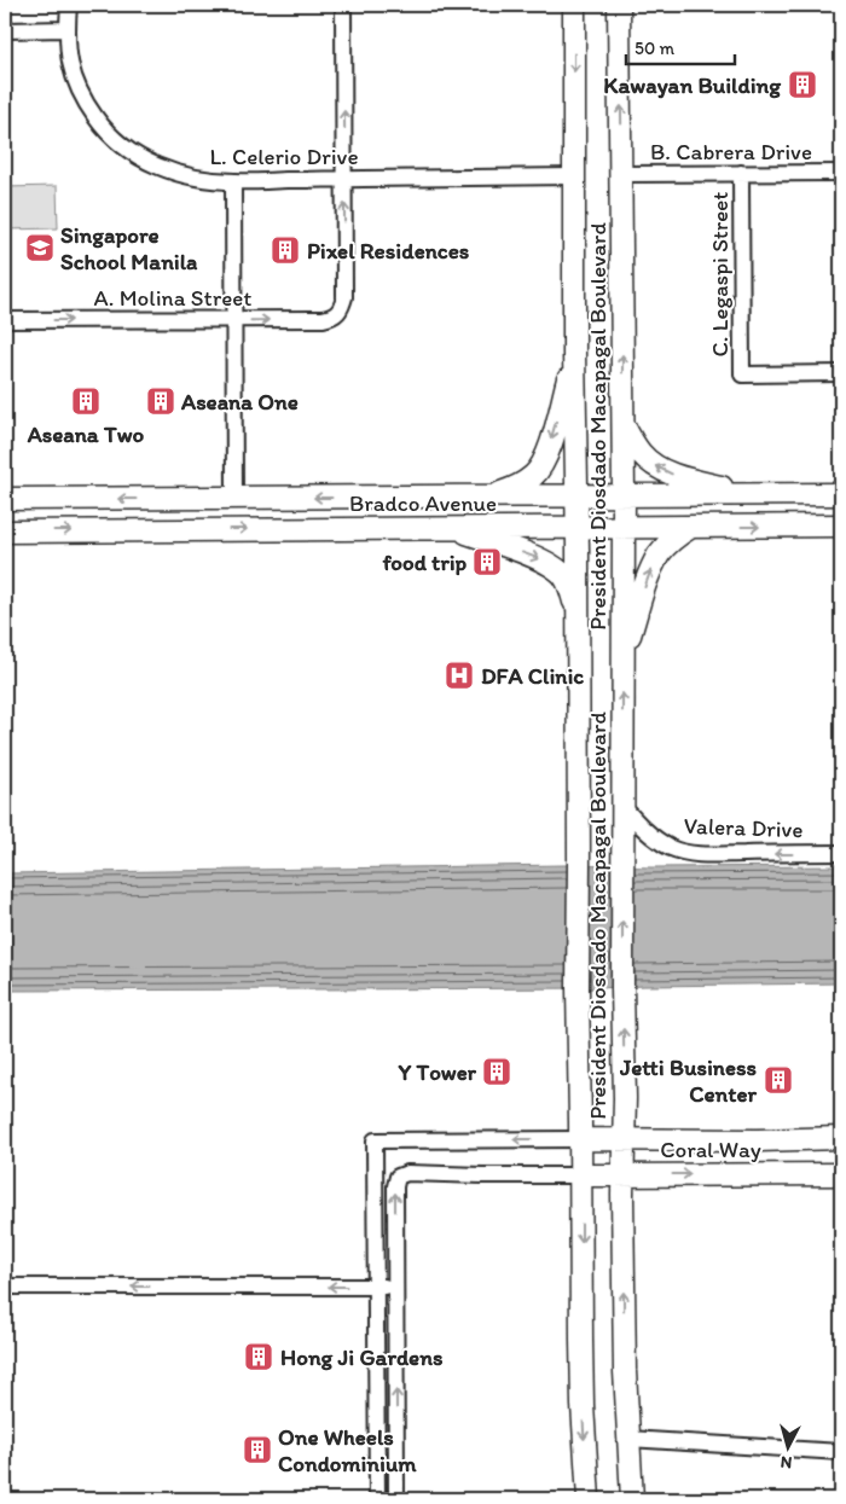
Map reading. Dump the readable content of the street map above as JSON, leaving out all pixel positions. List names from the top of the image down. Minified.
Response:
{"streets":{"main road":["President Diosdado Macapagal Boulevard","Bradco Avenue","Coral Way"],"street":["B. Cabrera Drive","L. Celerio Drive","C. Legaspi Street","A. Molina Street","Valera Drive"]},"crossings":[["B. Cabrera Drive","C. Legaspi Street"],["B. Cabrera Drive","President Diosdado Macapagal Boulevard"],["L. Celerio Drive","A. Molina Street"],["L. Celerio Drive","President Diosdado Macapagal Boulevard"],["President Diosdado Macapagal Boulevard","Bradco Avenue"],["President Diosdado Macapagal Boulevard","Valera Drive"],["President Diosdado Macapagal Boulevard","Coral Way"]],"one_way":["Valera Drive"],"places":{"building":["Kawayan Building","Pixel Residences","Aseana Two","Aseana One","food trip","Y Tower","Jetti Business Center","Hong Ji Gardens","One Wheels Condominium"],"school or university":["Singapore School Manila"],"hospital":["DFA Clinic"]},"scale_bar":"50 m","north":"bottom"}
